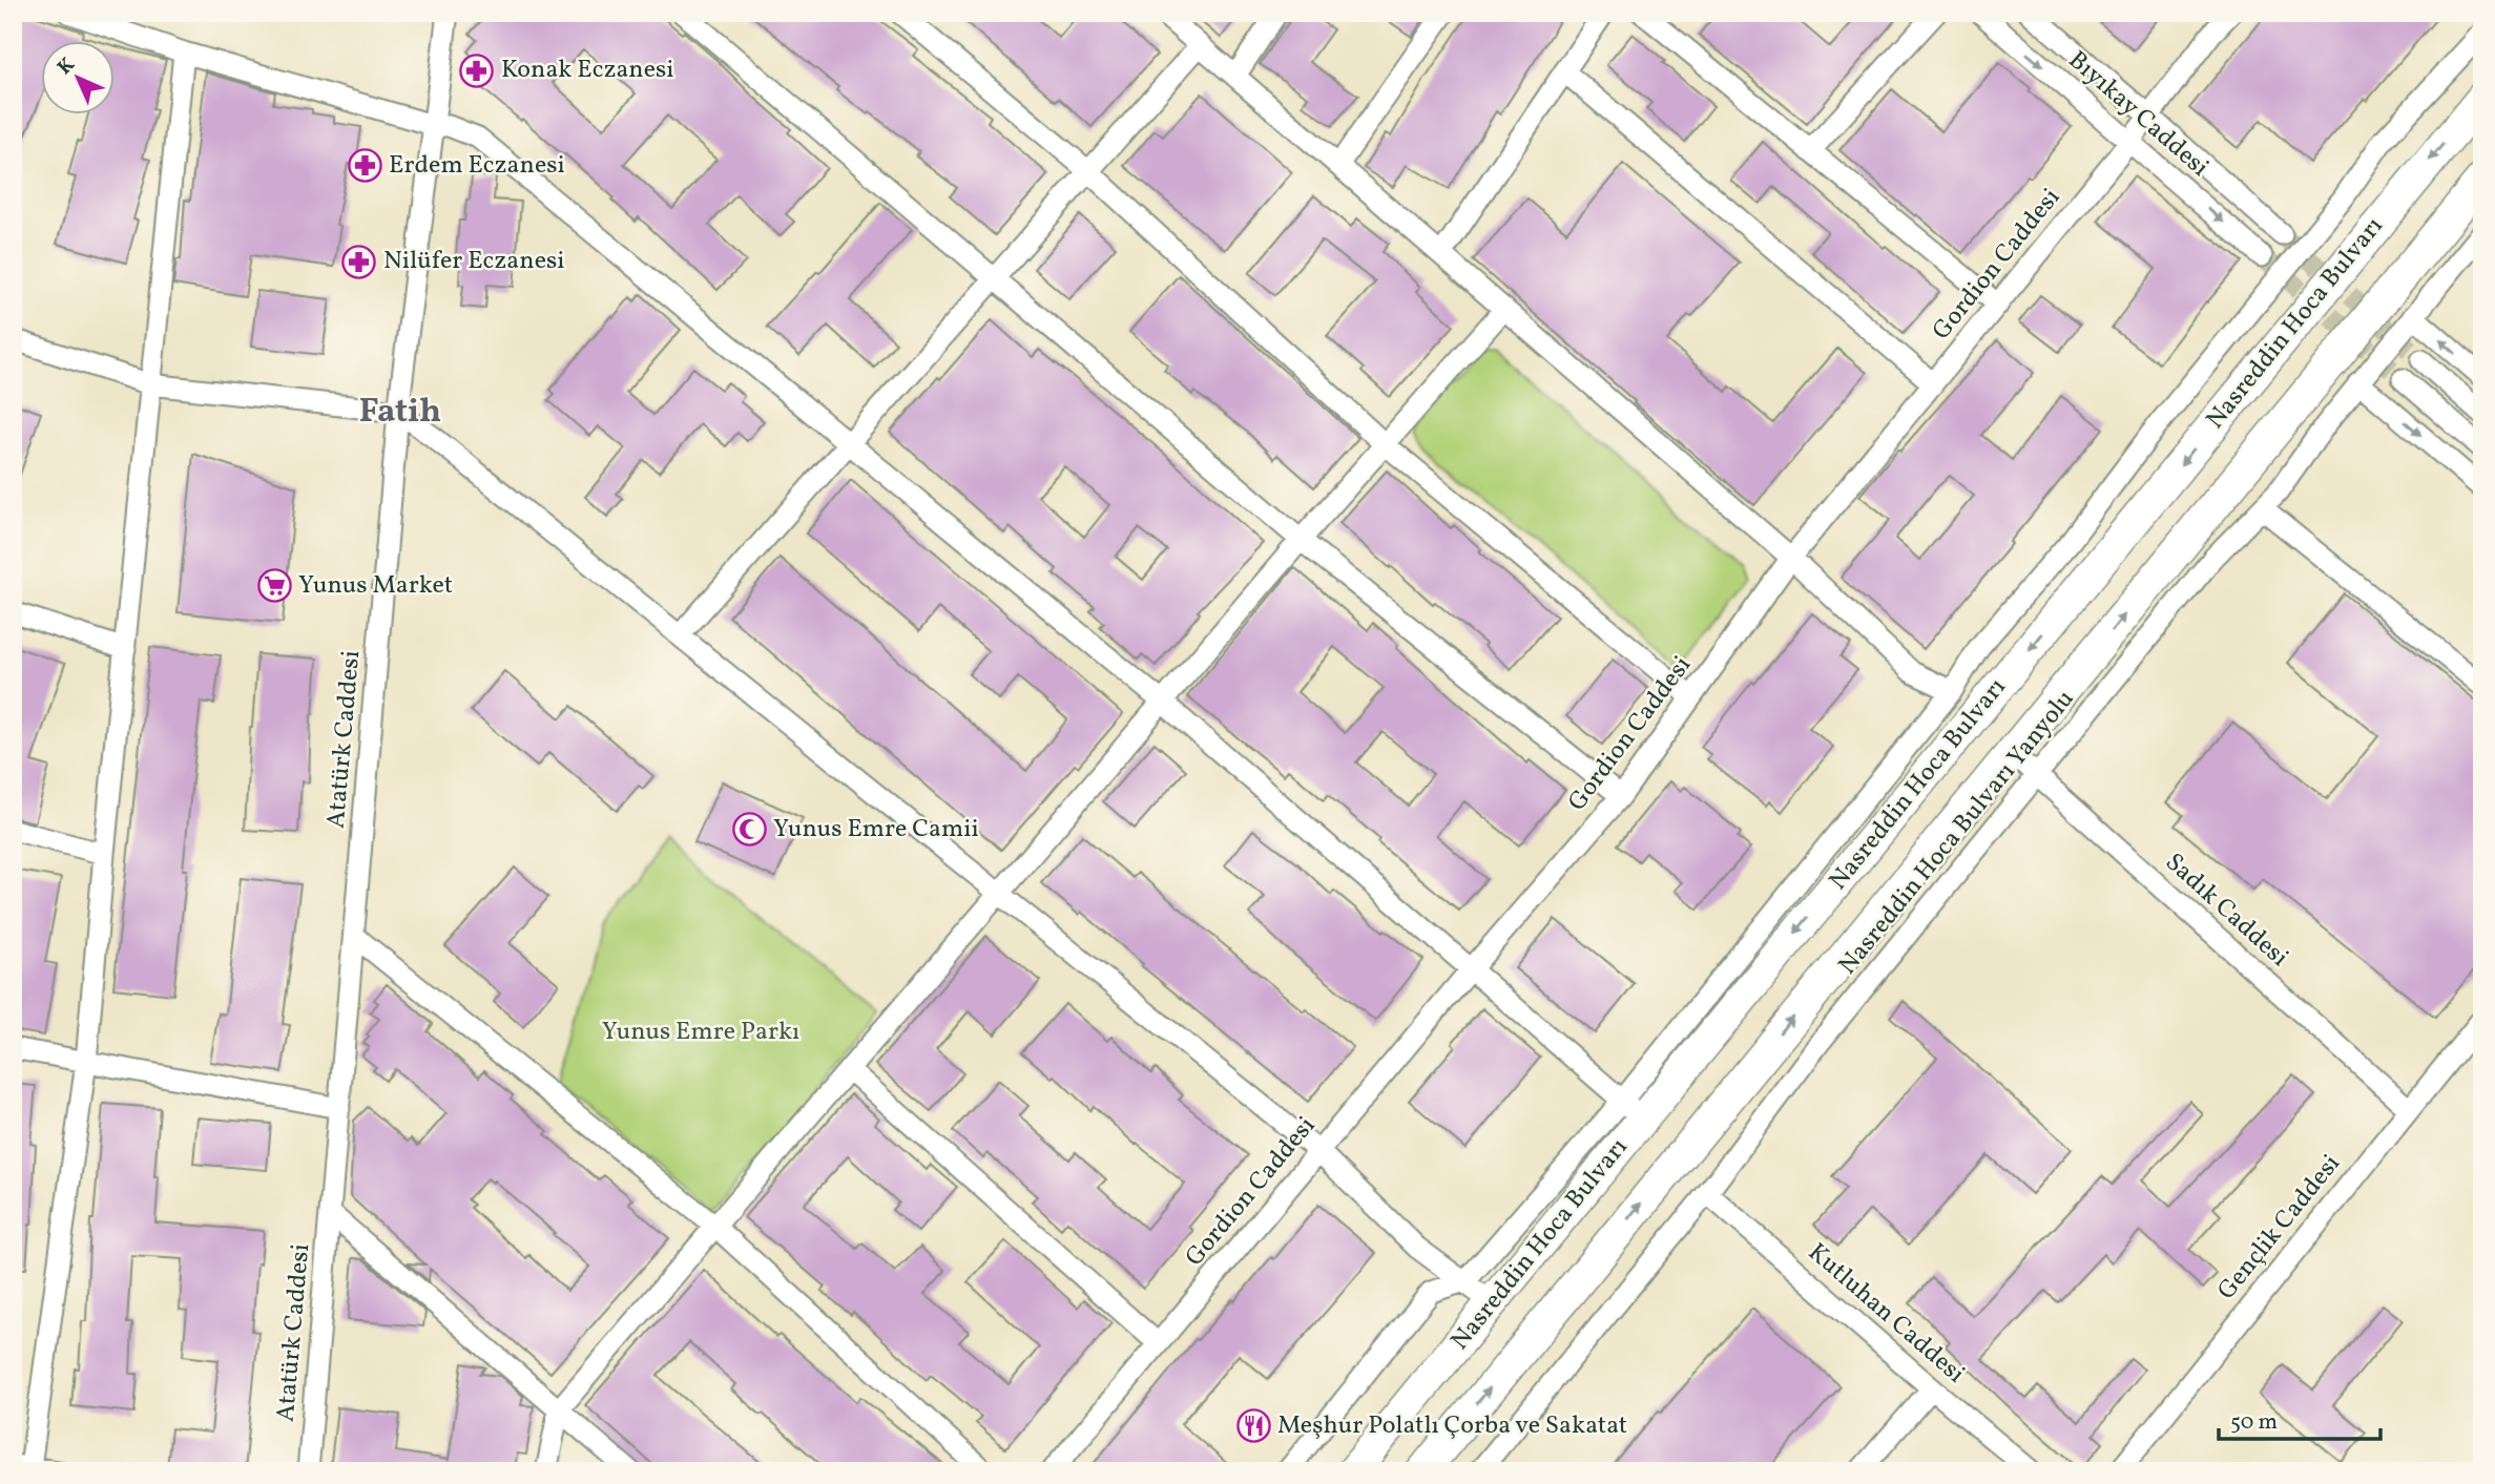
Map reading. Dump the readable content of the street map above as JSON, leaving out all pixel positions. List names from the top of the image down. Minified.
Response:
{"streets":{"highway":["Nasreddin Hoca Bulvarı"],"street":["Bıyıkay Caddesi","Gordion Caddesi","Atatürk Caddesi","Nasreddin Hoca Bulvarı Yanyolu","Sadık Caddesi","Gençlik Caddesi","Kutluhan Caddesi"]},"crossings":[["Bıyıkay Caddesi","Gordion Caddesi"],["Nasreddin Hoca Bulvarı","Sadık Caddesi"],["Nasreddin Hoca Bulvarı Yanyolu","Sadık Caddesi"],["Nasreddin Hoca Bulvarı Yanyolu","Kutluhan Caddesi"],["Sadık Caddesi","Gençlik Caddesi"]],"districts":["Fatih"],"parks":["Yunus Emre Parkı"],"places":{"pharmacy":["Konak Eczanesi","Erdem Eczanesi","Nilüfer Eczanesi"],"supermarket":["Yunus Market"],"mosque":["Yunus Emre Camii"],"restaurant":["Meşhur Polatlı Çorba ve Sakatat"]},"scale_bar":"50 m","north":"top left"}
